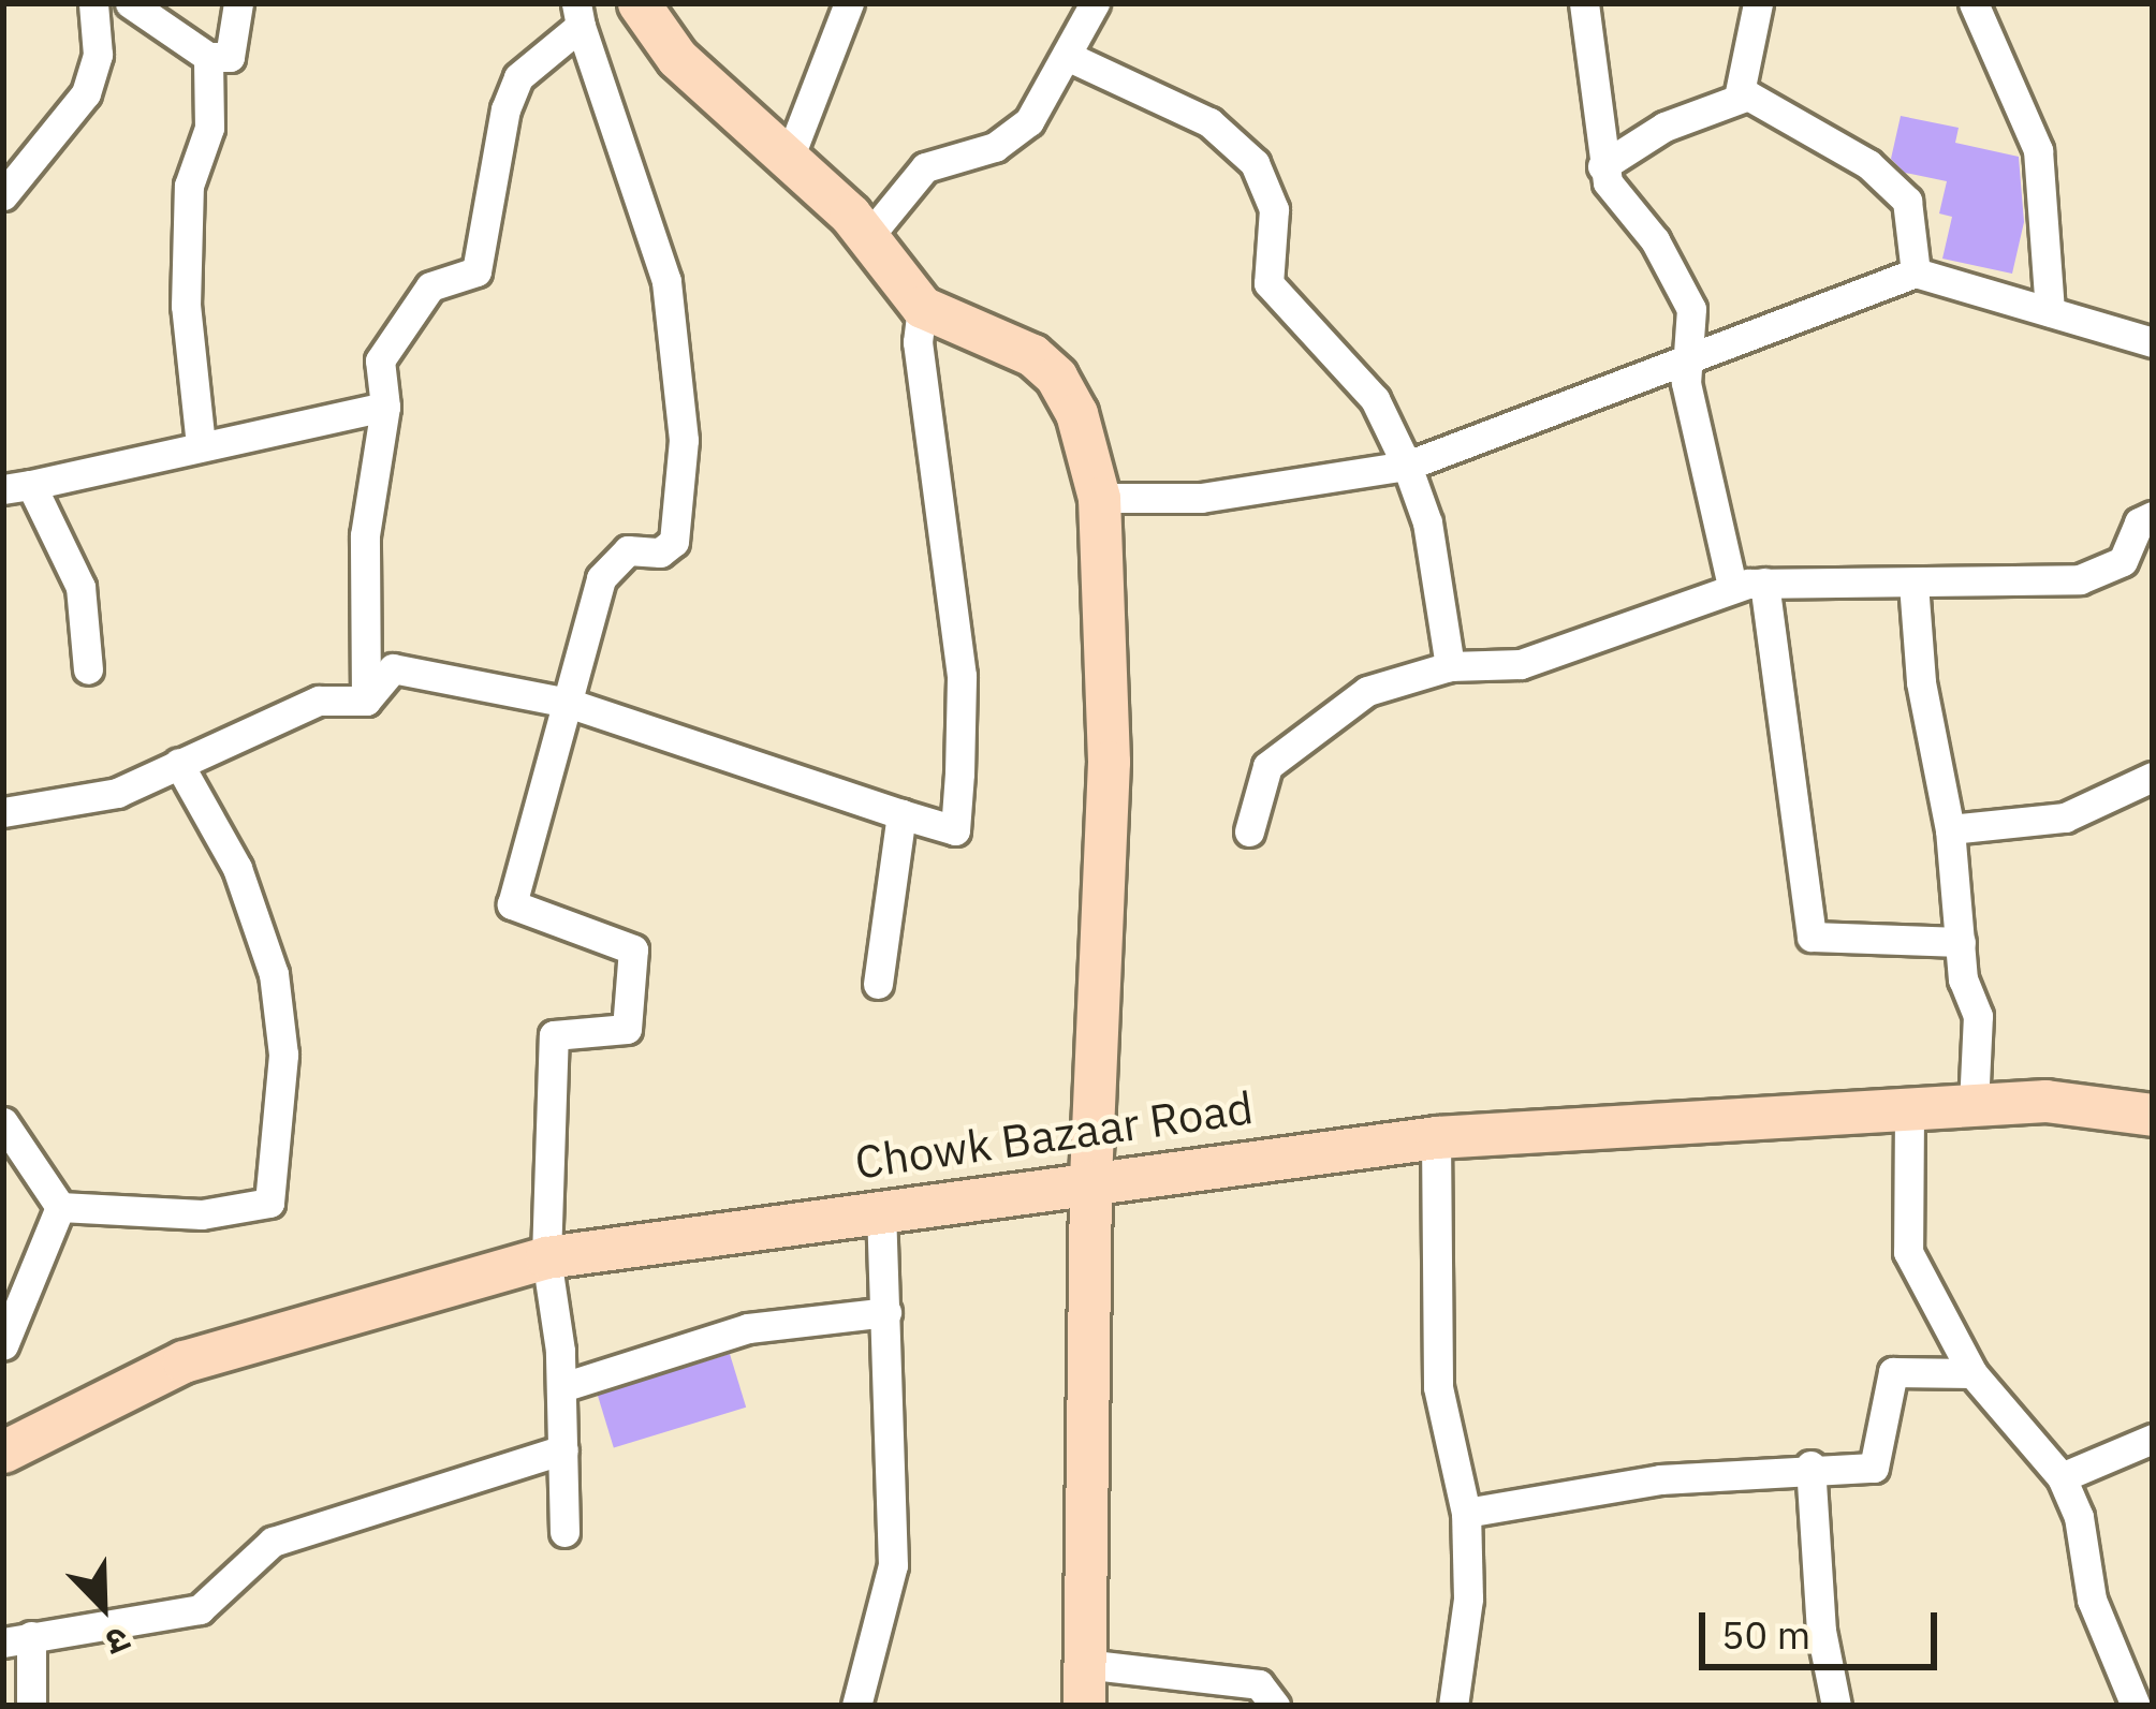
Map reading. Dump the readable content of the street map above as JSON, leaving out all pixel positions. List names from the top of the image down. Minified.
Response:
{"streets":{"main road":["Chowk Bazaar Road"]},"scale_bar":"50 m","north":"bottom right"}
